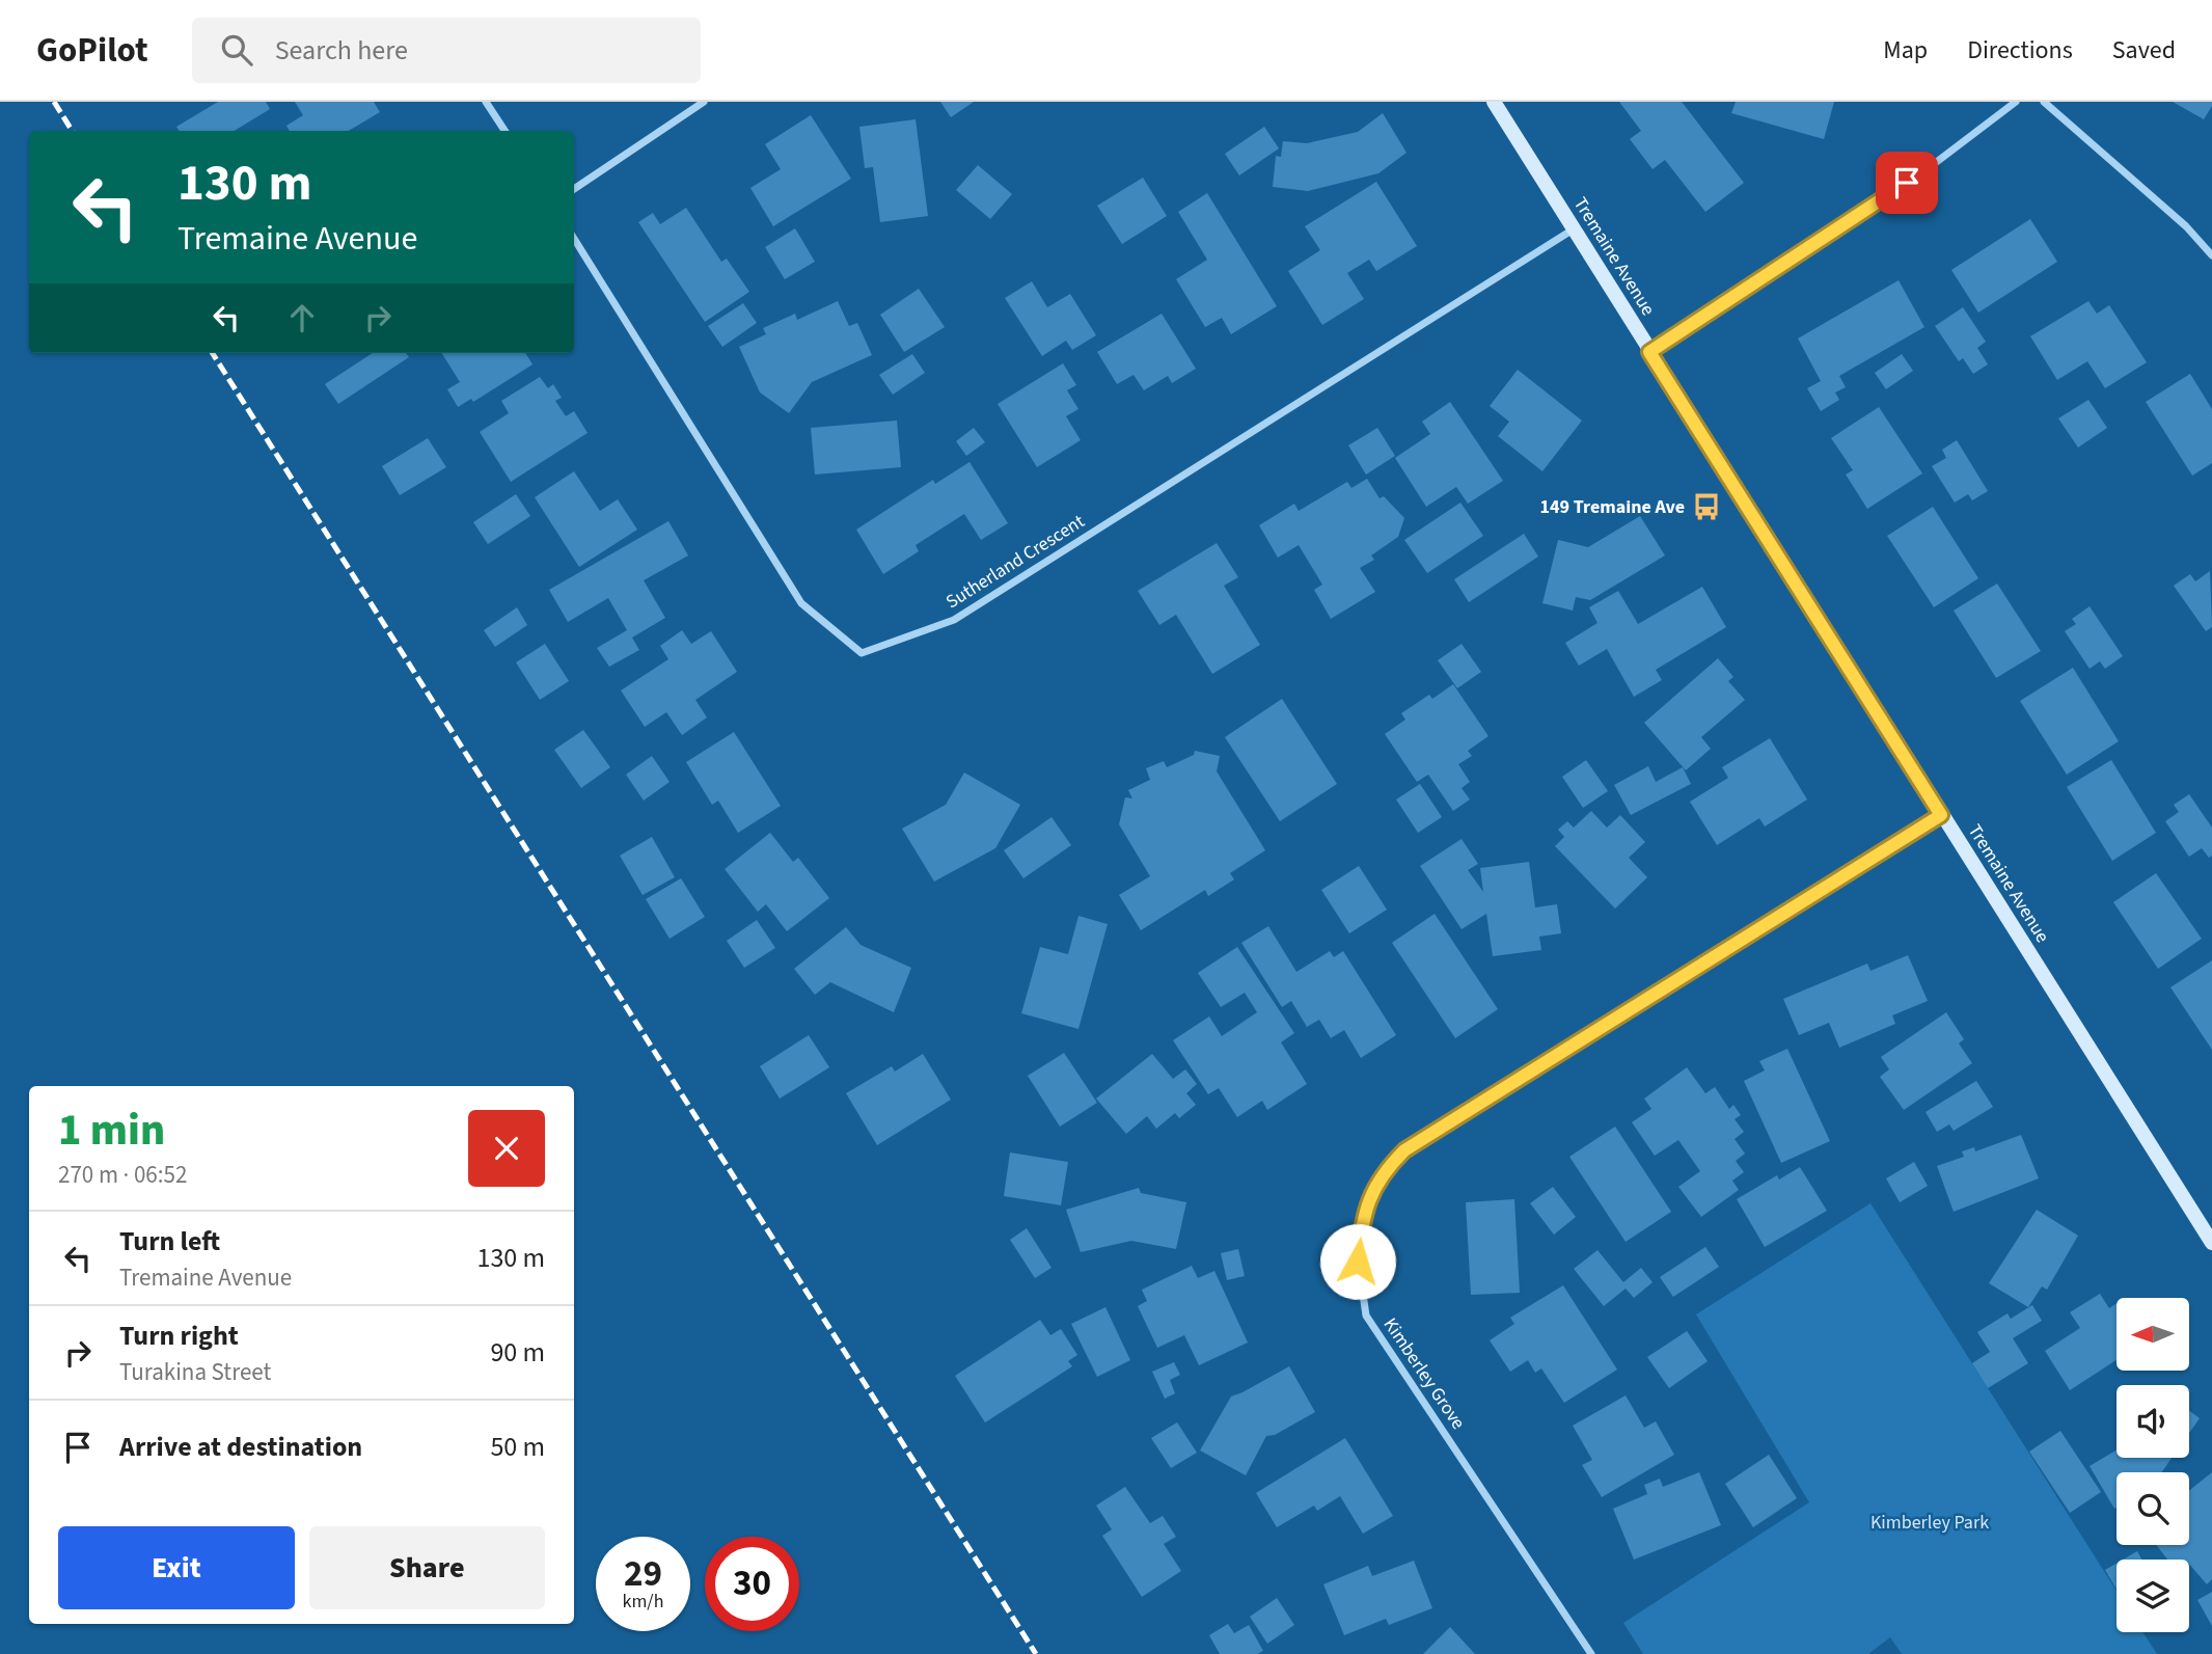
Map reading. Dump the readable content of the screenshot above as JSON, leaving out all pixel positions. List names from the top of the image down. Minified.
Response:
{"streets":{"main road":["Tremaine Avenue"],"street":["Sutherland Crescent","Kimberley Grove"]},"crossings":[["Tremaine Avenue","Sutherland Crescent"],["Tremaine Avenue","Kimberley Grove"]],"parks":["Kimberley Park"],"places":{"bus stop":["149 Tremaine Ave"]},"north":"left","page":{"header":"GoPilot","search":"Search here","nav":["Map","Directions","Saved"],"turn":["130 m","Tremaine Avenue"],"heading":["1 min","270 m · 06:52"],"list":[{"name":"Turn left","note":"Tremaine Avenue","value":"130 m"},{"name":"Turn right","note":"Turakina Street","value":"90 m"},{"name":"Arrive at destination","value":"50 m"}],"buttons":["Exit","Share"],"speed":"29 km/h","limit":"30"}}
